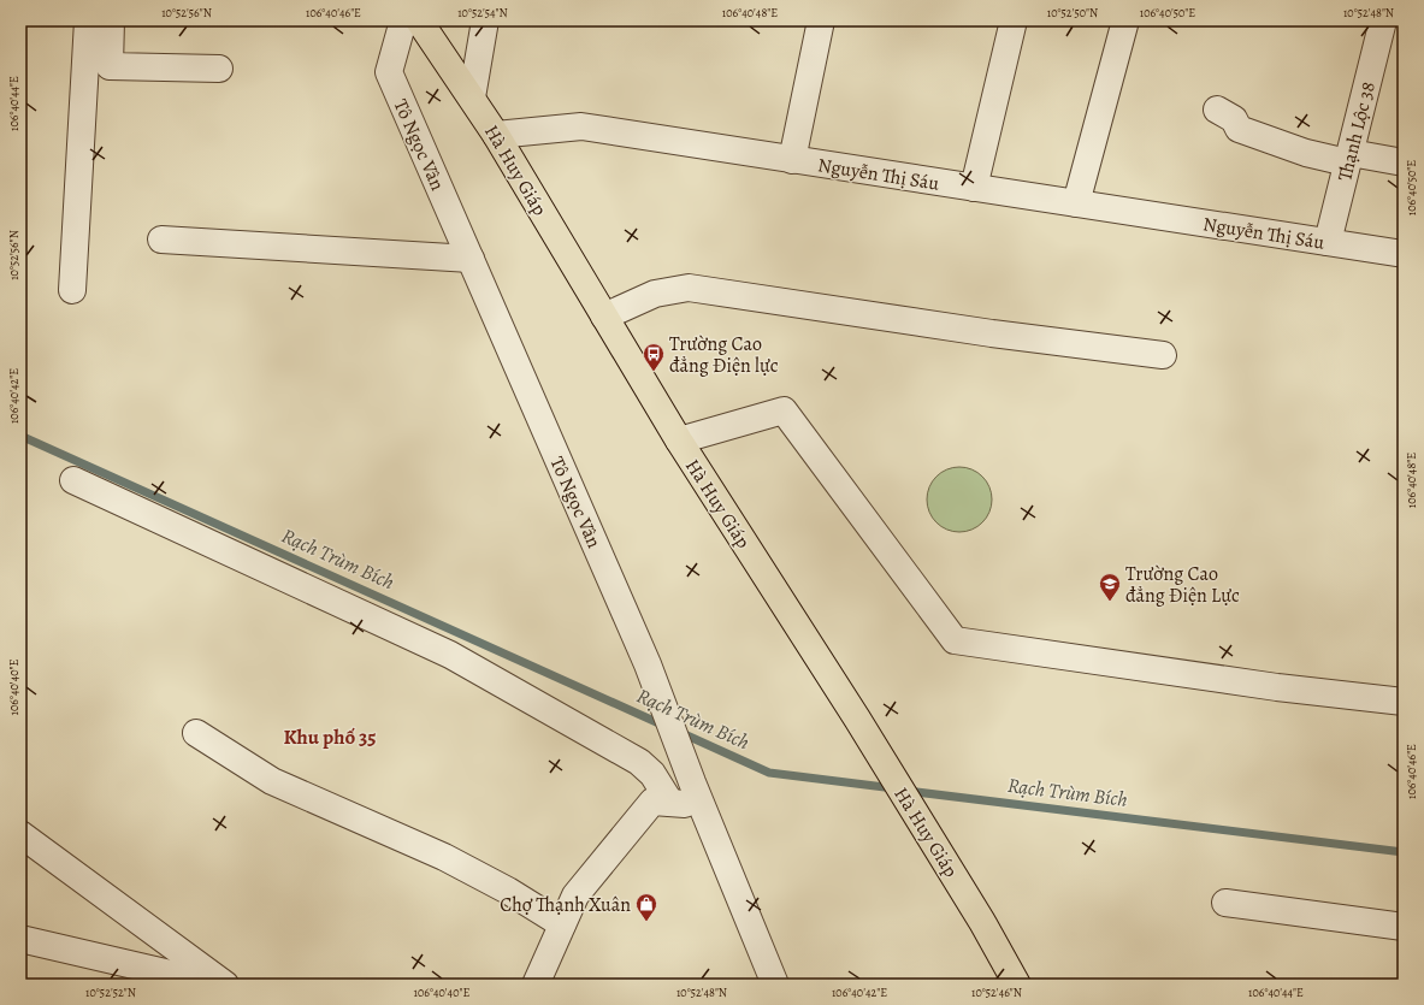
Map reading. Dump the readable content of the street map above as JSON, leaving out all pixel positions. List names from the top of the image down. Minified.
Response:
{"streets":{"main road":["Hà Huy Giáp"],"street":["Thạnh Lộc 38","Tô Ngọc Vân","Nguyễn Thị Sáu"]},"crossings":[["Thạnh Lộc 38","Nguyễn Thị Sáu"],["Hà Huy Giáp","Nguyễn Thị Sáu"]],"districts":["Khu phố 35"],"water":["Rạch Trùm Bích"],"places":{"bus stop":["Trường Cao đẳng Điện lực"],"school or university":["Trường Cao đẳng Điện Lực"],"shop":["Chợ Thạnh Xuân"]},"coordinates":["10°52'56\"N","106°40'46\"E","10°52'54\"N","106°40'48\"E","10°52'50\"N","106°40'50\"E","10°52'48\"N","106°40'44\"E","106°40'42\"E","106°40'40\"E","10°52'52\"N","10°52'46\"N"]}
